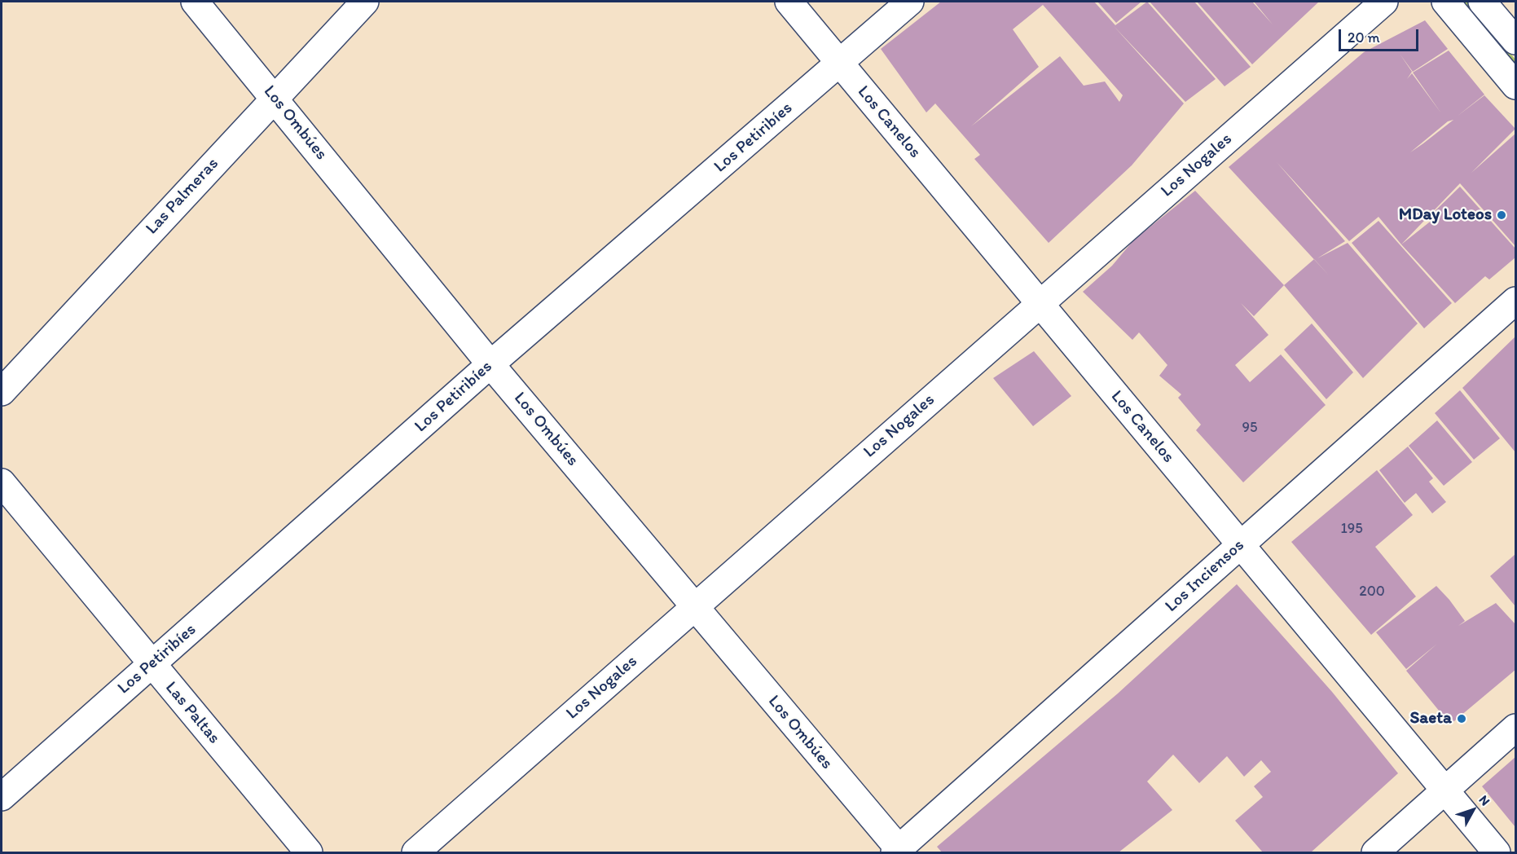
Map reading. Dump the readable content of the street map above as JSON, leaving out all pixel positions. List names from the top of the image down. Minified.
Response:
{"streets":{"street":["Los Canelos","Los Ombúes","Los Petiribíes","Los Nogales","Las Palmeras","Los Inciensos","Las Paltas"]},"crossings":[["Los Canelos","Los Petiribíes"],["Los Canelos","Los Nogales"],["Los Canelos","Los Inciensos"],["Los Ombúes","Los Petiribíes"],["Los Ombúes","Los Nogales"],["Los Ombúes","Las Palmeras"],["Los Ombúes","Los Inciensos"],["Los Petiribíes","Las Paltas"]],"places":["MDay Loteos","Saeta"],"house_numbers":["95","195","200"],"scale_bar":"20 m","north":"top right"}
